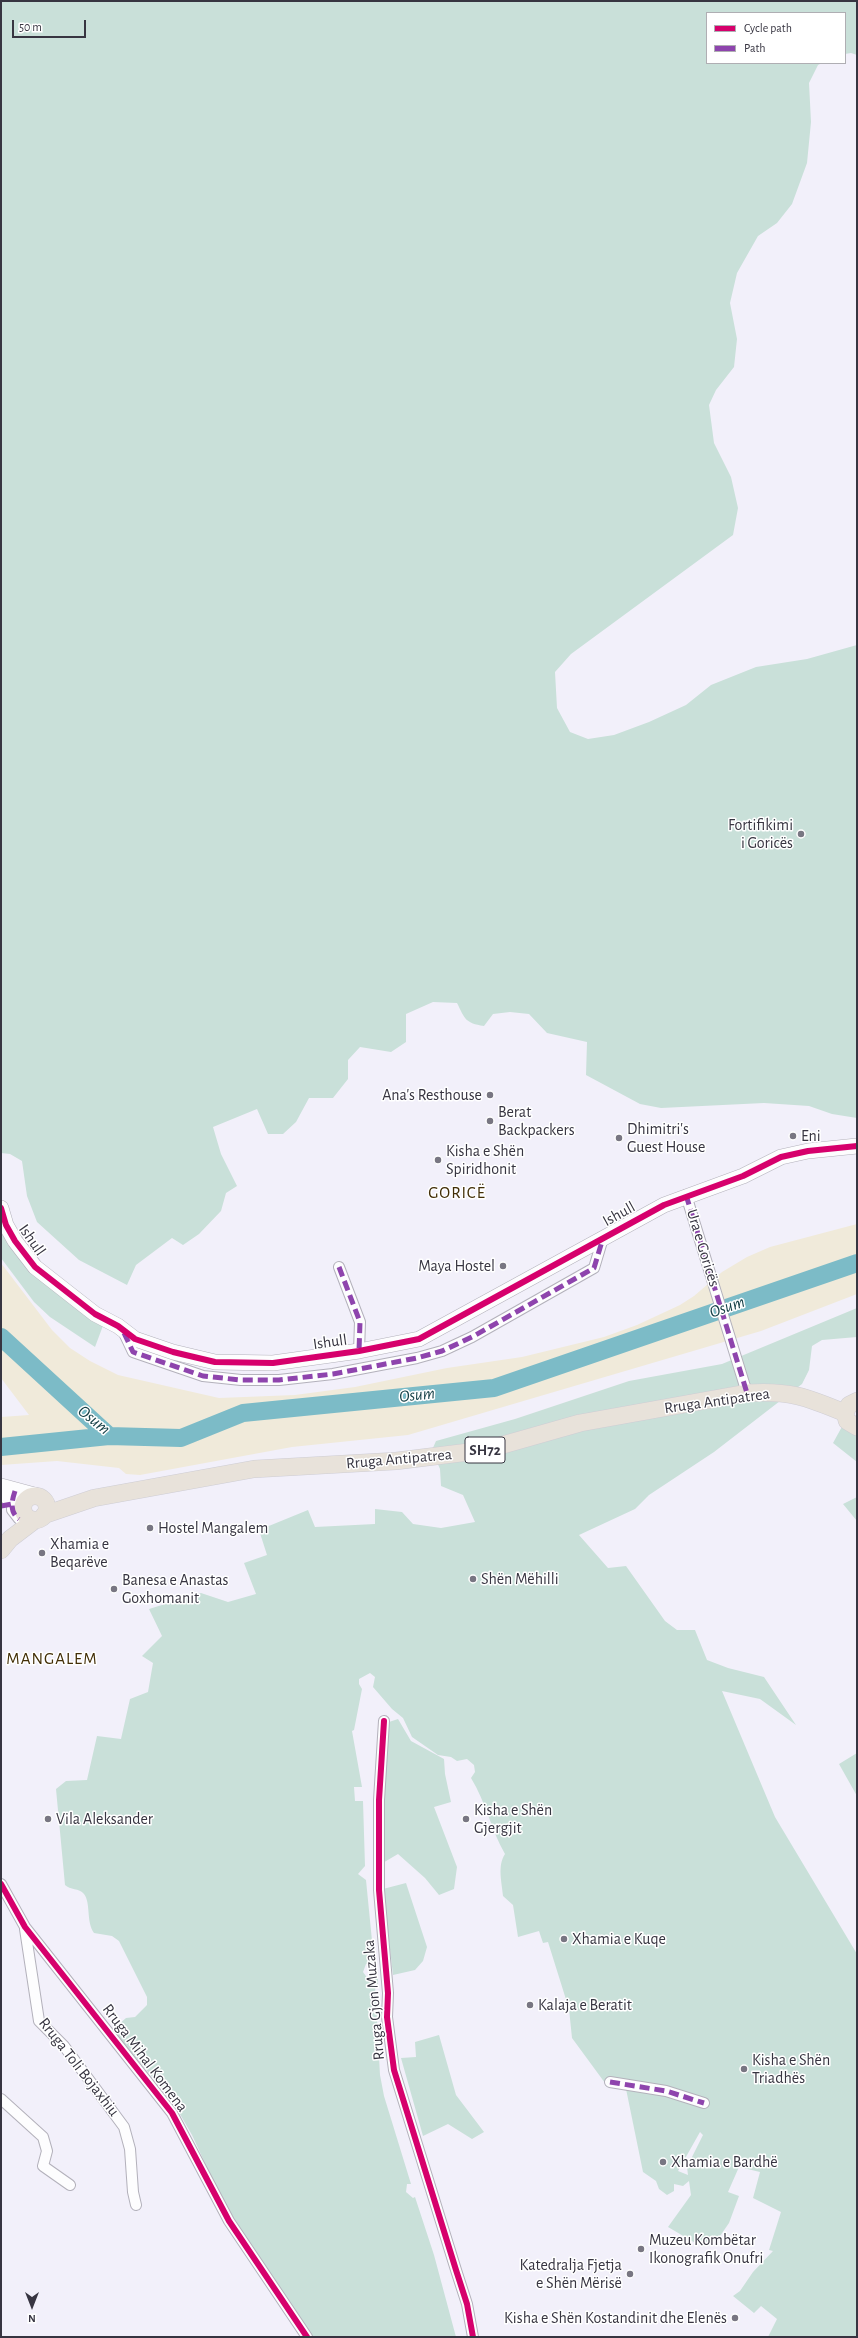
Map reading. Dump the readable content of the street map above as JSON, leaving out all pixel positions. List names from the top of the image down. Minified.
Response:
{"streets":{"main road":["Rruga Antipatrea","SH72"],"street":["Ishull","Ura e Goricës","Rruga Gjon Muzaka","Rruga Mihal Komena","Rruga Toli Bojaxhiu"]},"crossings":[["Ishull","Ura e Goricës"],["Ura e Goricës","Rruga Antipatrea"],["Rruga Antipatrea","SH72"],["Rruga Mihal Komena","Rruga Toli Bojaxhiu"]],"districts":["GORICË","MANGALEM"],"water":["Osum"],"places":["Fortifikimi i Goricës","Ana's Resthouse","Berat Backpackers","Eni","Dhimitri's Guest House","Kisha e Shën Spiridhonit","Maya Hostel","Hostel Mangalem","Xhamia e Beqarëve","Shën Mëhilli","Banesa e Anastas Goxhomanit","Vila Aleksander","Kisha e Shën Gjergjit","Xhamia e Kuqe","Kalaja e Beratit","Kisha e Shën Triadhës","Xhamia e Bardhë","Muzeu Kombëtar Ikonografik Onufri","Katedralja Fjetja e Shën Mërisë","Kisha e Shën Kostandinit dhe Elenës"],"legend":["Cycle path","Path"],"scale_bar":"50 m","north":"bottom"}
